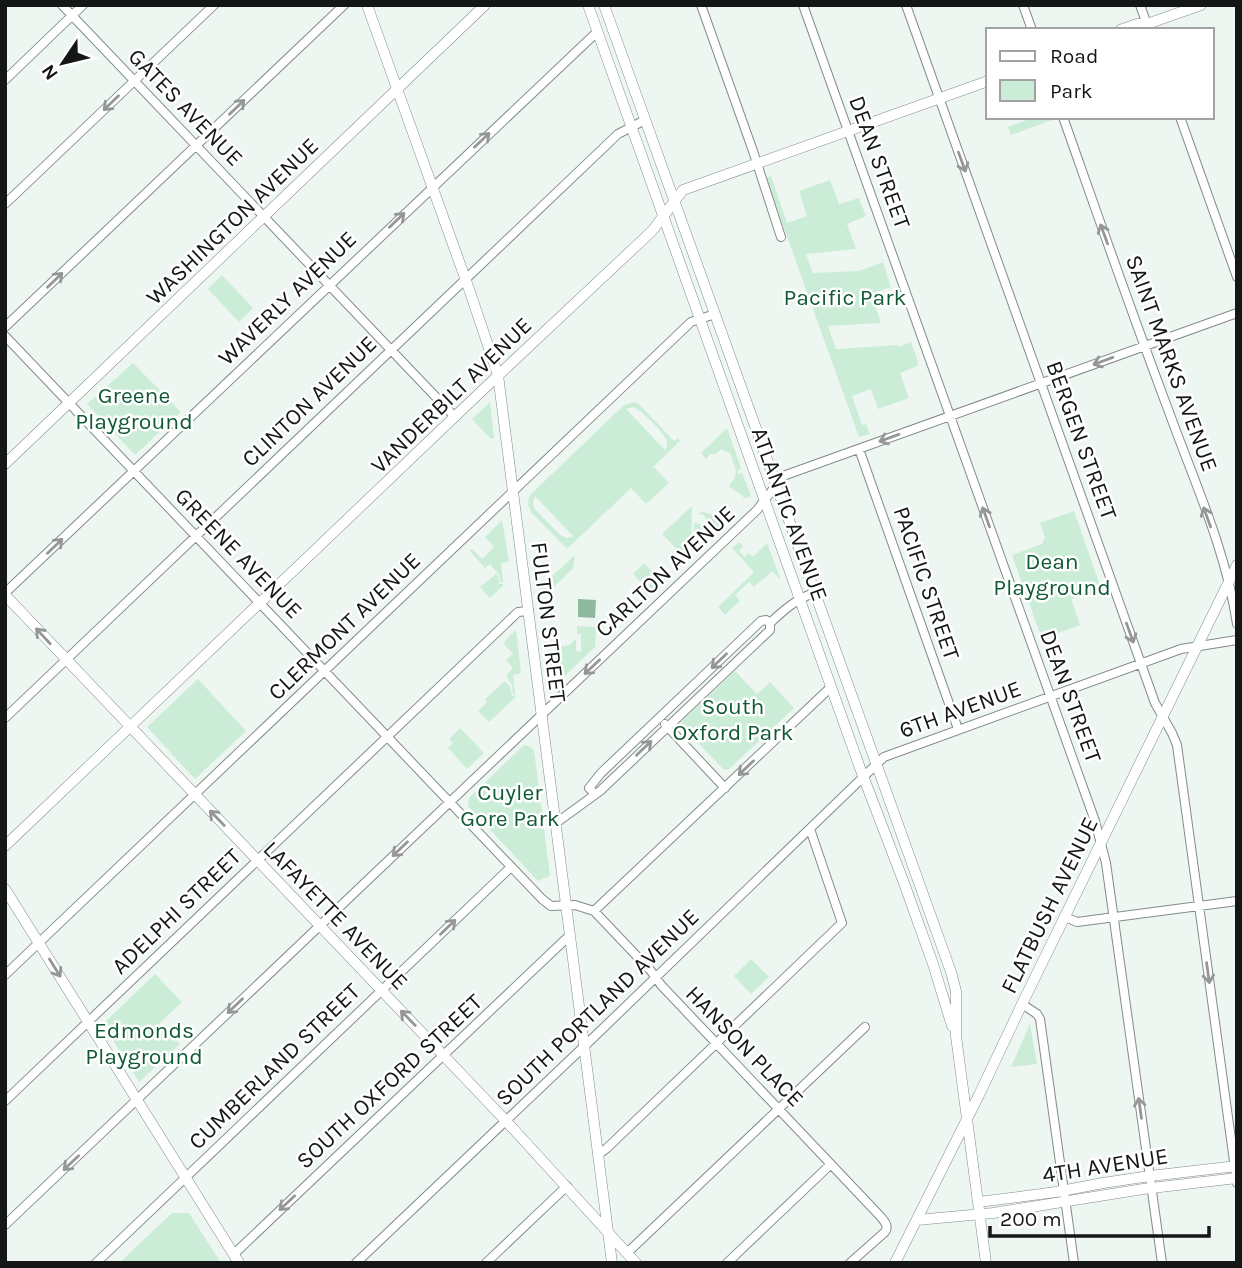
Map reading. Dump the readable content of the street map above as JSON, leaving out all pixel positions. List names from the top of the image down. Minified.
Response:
{"streets":{"main road":["WASHINGTON AVENUE","VANDERBILT AVENUE","ATLANTIC AVENUE","FULTON STREET","FLATBUSH AVENUE","LAFAYETTE AVENUE","4TH AVENUE"],"street":["GATES AVENUE","DEAN STREET","WAVERLY AVENUE","SAINT MARKS AVENUE","CLINTON AVENUE","BERGEN STREET","GREENE AVENUE","CARLTON AVENUE","PACIFIC STREET","CLERMONT AVENUE","6TH AVENUE","ADELPHI STREET","SOUTH PORTLAND AVENUE","HANSON PLACE","CUMBERLAND STREET","SOUTH OXFORD STREET"]},"crossings":[["GATES AVENUE","WASHINGTON AVENUE"],["GATES AVENUE","WAVERLY AVENUE"],["GATES AVENUE","VANDERBILT AVENUE"],["GATES AVENUE","CLINTON AVENUE"],["DEAN STREET","VANDERBILT AVENUE"],["DEAN STREET","CARLTON AVENUE"],["DEAN STREET","6TH AVENUE"],["DEAN STREET","FLATBUSH AVENUE"],["DEAN STREET","4TH AVENUE"],["WASHINGTON AVENUE","GREENE AVENUE"],["WASHINGTON AVENUE","FULTON STREET"],["WAVERLY AVENUE","ATLANTIC AVENUE"],["WAVERLY AVENUE","GREENE AVENUE"],["WAVERLY AVENUE","FULTON STREET"],["WAVERLY AVENUE","LAFAYETTE AVENUE"],["SAINT MARKS AVENUE","CARLTON AVENUE"],["SAINT MARKS AVENUE","FLATBUSH AVENUE"],["VANDERBILT AVENUE","BERGEN STREET"],["VANDERBILT AVENUE","ATLANTIC AVENUE"],["VANDERBILT AVENUE","GREENE AVENUE"],["VANDERBILT AVENUE","FULTON STREET"],["VANDERBILT AVENUE","LAFAYETTE AVENUE"],["CLINTON AVENUE","ATLANTIC AVENUE"],["CLINTON AVENUE","GREENE AVENUE"],["CLINTON AVENUE","FULTON STREET"],["CLINTON AVENUE","LAFAYETTE AVENUE"],["BERGEN STREET","CARLTON AVENUE"],["BERGEN STREET","6TH AVENUE"],["BERGEN STREET","FLATBUSH AVENUE"],["BERGEN STREET","4TH AVENUE"],["ATLANTIC AVENUE","CARLTON AVENUE"],["ATLANTIC AVENUE","CLERMONT AVENUE"],["ATLANTIC AVENUE","6TH AVENUE"],["ATLANTIC AVENUE","FLATBUSH AVENUE"],["ATLANTIC AVENUE","SOUTH PORTLAND AVENUE"],["ATLANTIC AVENUE","4TH AVENUE"],["GREENE AVENUE","CARLTON AVENUE"],["GREENE AVENUE","FULTON STREET"],["GREENE AVENUE","CLERMONT AVENUE"],["GREENE AVENUE","ADELPHI STREET"],["GREENE AVENUE","CUMBERLAND STREET"],["CARLTON AVENUE","PACIFIC STREET"],["CARLTON AVENUE","FULTON STREET"],["CARLTON AVENUE","LAFAYETTE AVENUE"],["PACIFIC STREET","6TH AVENUE"],["FULTON STREET","CLERMONT AVENUE"],["FULTON STREET","ADELPHI STREET"],["FULTON STREET","LAFAYETTE AVENUE"],["FULTON STREET","SOUTH PORTLAND AVENUE"],["FULTON STREET","SOUTH OXFORD STREET"],["CLERMONT AVENUE","LAFAYETTE AVENUE"],["6TH AVENUE","FLATBUSH AVENUE"],["6TH AVENUE","SOUTH PORTLAND AVENUE"],["FLATBUSH AVENUE","4TH AVENUE"],["ADELPHI STREET","LAFAYETTE AVENUE"],["LAFAYETTE AVENUE","SOUTH PORTLAND AVENUE"],["LAFAYETTE AVENUE","CUMBERLAND STREET"],["LAFAYETTE AVENUE","SOUTH OXFORD STREET"],["SOUTH PORTLAND AVENUE","HANSON PLACE"]],"one_way":["DEAN STREET","WAVERLY AVENUE","SAINT MARKS AVENUE","BERGEN STREET","CARLTON AVENUE","SOUTH OXFORD STREET"],"parks":["Pacific Park","Greene Playground","Dean Playground","South Oxford Park","Cuyler Gore Park","Edmonds Playground"],"legend":["Road","Park"],"scale_bar":"200 m","north":"bottom left"}
